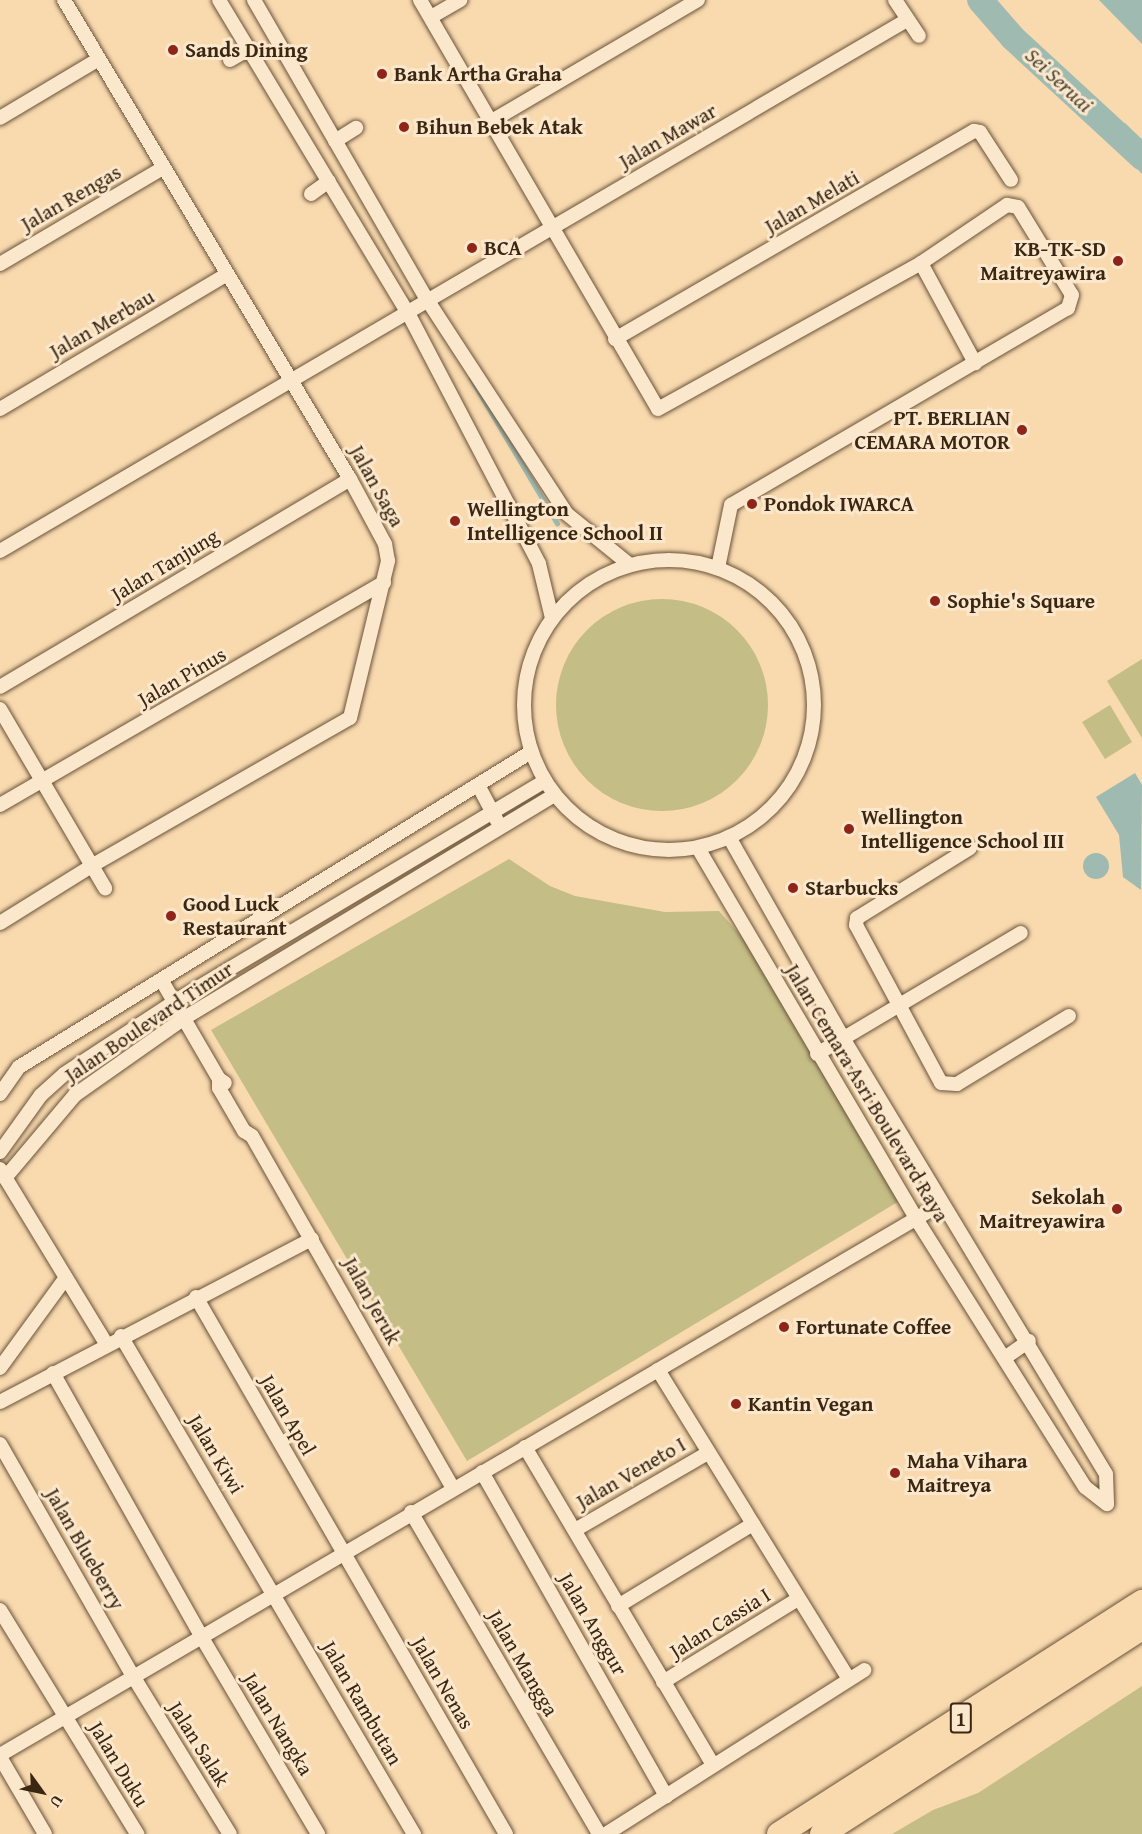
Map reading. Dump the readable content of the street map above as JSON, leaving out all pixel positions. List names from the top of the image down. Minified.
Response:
{"streets":{"highway":["1"],"street":["Jalan Mawar","Jalan Rengas","Jalan Melati","Jalan Merbau","Jalan Saga","Jalan Tanjung","Jalan Pinus","Jalan Boulevard Timur","Jalan Cemara Asri Boulevard Raya","Jalan Jeruk","Jalan Apel","Jalan Kiwi","Jalan Veneto I","Jalan Blueberry","Jalan Cassia I","Jalan Anggur","Jalan Mangga","Jalan Nenas","Jalan Rambutan","Jalan Nangka","Jalan Salak","Jalan Duku"]},"crossings":[["Jalan Mawar","Jalan Saga"],["Jalan Rengas","Jalan Saga"],["Jalan Merbau","Jalan Saga"],["Jalan Saga","Jalan Tanjung"],["Jalan Saga","Jalan Pinus"],["Jalan Boulevard Timur","Jalan Jeruk"],["Jalan Apel","Jalan Nenas"],["Jalan Kiwi","Jalan Rambutan"],["Jalan Blueberry","Jalan Salak"]],"water":["Sei Seruai"],"places":["Sands Dining","Bank Artha Graha","Bihun Bebek Atak","BCA","KB-TK-SD Maitreyawira","PT. BERLIAN CEMARA MOTOR","Pondok IWARCA","Wellington Intelligence School II","Sophie's Square","Wellington Intelligence School III","Starbucks","Good Luck Restaurant","Sekolah Maitreyawira","Fortunate Coffee","Kantin Vegan","Maha Vihara Maitreya"],"north":"bottom right"}
